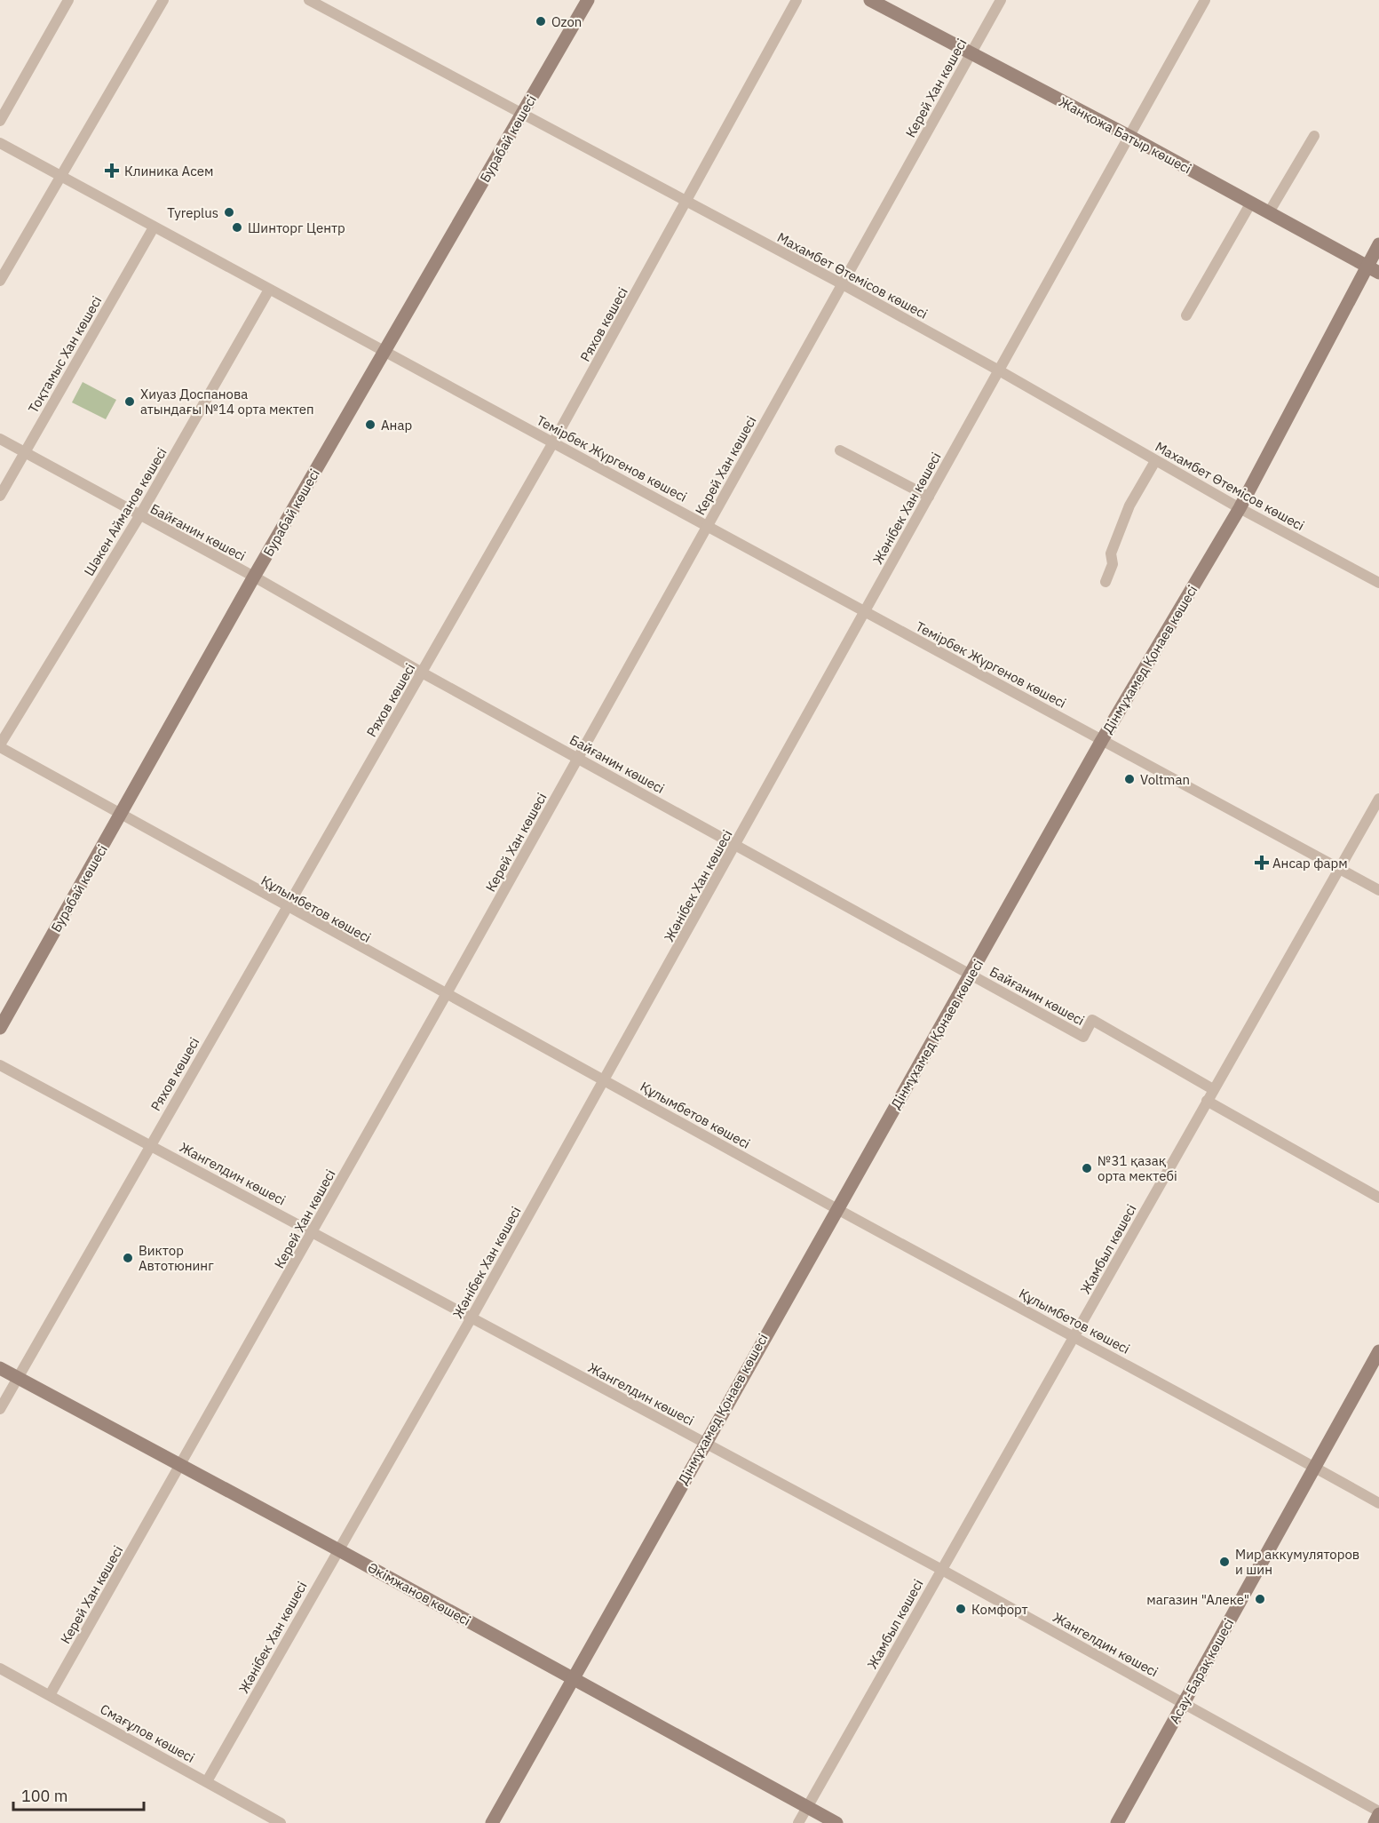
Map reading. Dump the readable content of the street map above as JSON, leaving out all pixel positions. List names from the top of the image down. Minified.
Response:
{"streets":{"street":["Керей Хан көшесі","Жанқожа Батыр көшесі","Бурабай көшесі","Махамбет Өтемісов көшесі","Ряхов көшесі","Тоқтамыс Хан көшесі","Темірбек Жүргенов көшесі","Жәнібек Хан көшесі","Шәкен Айманов көшесі","Байғанин көшесі","Дінмұхамед Қонаев көшесі","Құлымбетов көшесі","Жангелдин көшесі","Жамбыл көшесі","Әкімжанов көшесі","Асау-Барақ көшесі","Смағұлов көшесі"]},"crossings":[["Керей Хан көшесі","Жанқожа Батыр көшесі"],["Керей Хан көшесі","Махамбет Өтемісов көшесі"],["Керей Хан көшесі","Темірбек Жүргенов көшесі"],["Керей Хан көшесі","Байғанин көшесі"],["Керей Хан көшесі","Құлымбетов көшесі"],["Керей Хан көшесі","Жангелдин көшесі"],["Керей Хан көшесі","Әкімжанов көшесі"],["Керей Хан көшесі","Смағұлов көшесі"],["Жанқожа Батыр көшесі","Жәнібек Хан көшесі"],["Жанқожа Батыр көшесі","Дінмұхамед Қонаев көшесі"],["Бурабай көшесі","Махамбет Өтемісов көшесі"],["Бурабай көшесі","Темірбек Жүргенов көшесі"],["Бурабай көшесі","Байғанин көшесі"],["Бурабай көшесі","Құлымбетов көшесі"],["Махамбет Өтемісов көшесі","Ряхов көшесі"],["Махамбет Өтемісов көшесі","Жәнібек Хан көшесі"],["Махамбет Өтемісов көшесі","Дінмұхамед Қонаев көшесі"],["Ряхов көшесі","Темірбек Жүргенов көшесі"],["Ряхов көшесі","Байғанин көшесі"],["Ряхов көшесі","Құлымбетов көшесі"],["Ряхов көшесі","Жангелдин көшесі"],["Ряхов көшесі","Әкімжанов көшесі"],["Тоқтамыс Хан көшесі","Темірбек Жүргенов көшесі"],["Тоқтамыс Хан көшесі","Байғанин көшесі"],["Темірбек Жүргенов көшесі","Жәнібек Хан көшесі"],["Темірбек Жүргенов көшесі","Шәкен Айманов көшесі"],["Темірбек Жүргенов көшесі","Дінмұхамед Қонаев көшесі"],["Темірбек Жүргенов көшесі","Жамбыл көшесі"],["Жәнібек Хан көшесі","Байғанин көшесі"],["Жәнібек Хан көшесі","Құлымбетов көшесі"],["Жәнібек Хан көшесі","Жангелдин көшесі"],["Жәнібек Хан көшесі","Әкімжанов көшесі"],["Жәнібек Хан көшесі","Смағұлов көшесі"],["Шәкен Айманов көшесі","Байғанин көшесі"],["Шәкен Айманов көшесі","Құлымбетов көшесі"],["Байғанин көшесі","Дінмұхамед Қонаев көшесі"],["Байғанин көшесі","Жамбыл көшесі"],["Дінмұхамед Қонаев көшесі","Құлымбетов көшесі"],["Дінмұхамед Қонаев көшесі","Жангелдин көшесі"],["Дінмұхамед Қонаев көшесі","Әкімжанов көшесі"],["Құлымбетов көшесі","Жамбыл көшесі"],["Құлымбетов көшесі","Асау-Барақ көшесі"],["Жангелдин көшесі","Жамбыл көшесі"],["Жангелдин көшесі","Асау-Барақ көшесі"],["Жамбыл көшесі","Әкімжанов көшесі"]],"places":{"other":["Ozon","Tyreplus","Шинторг Центр","Хиуаз Доспанова атындағы №14 орта мектеп","Анар","Voltman","№31 қазақ орта мектебі","Виктор Автотюнинг","Мир аккумуляторов и шин","магазин \"Алеке\"","Комфорт"],"health":["Клиника Асем","Ансар фарм"]},"scale_bar":"100 m"}
